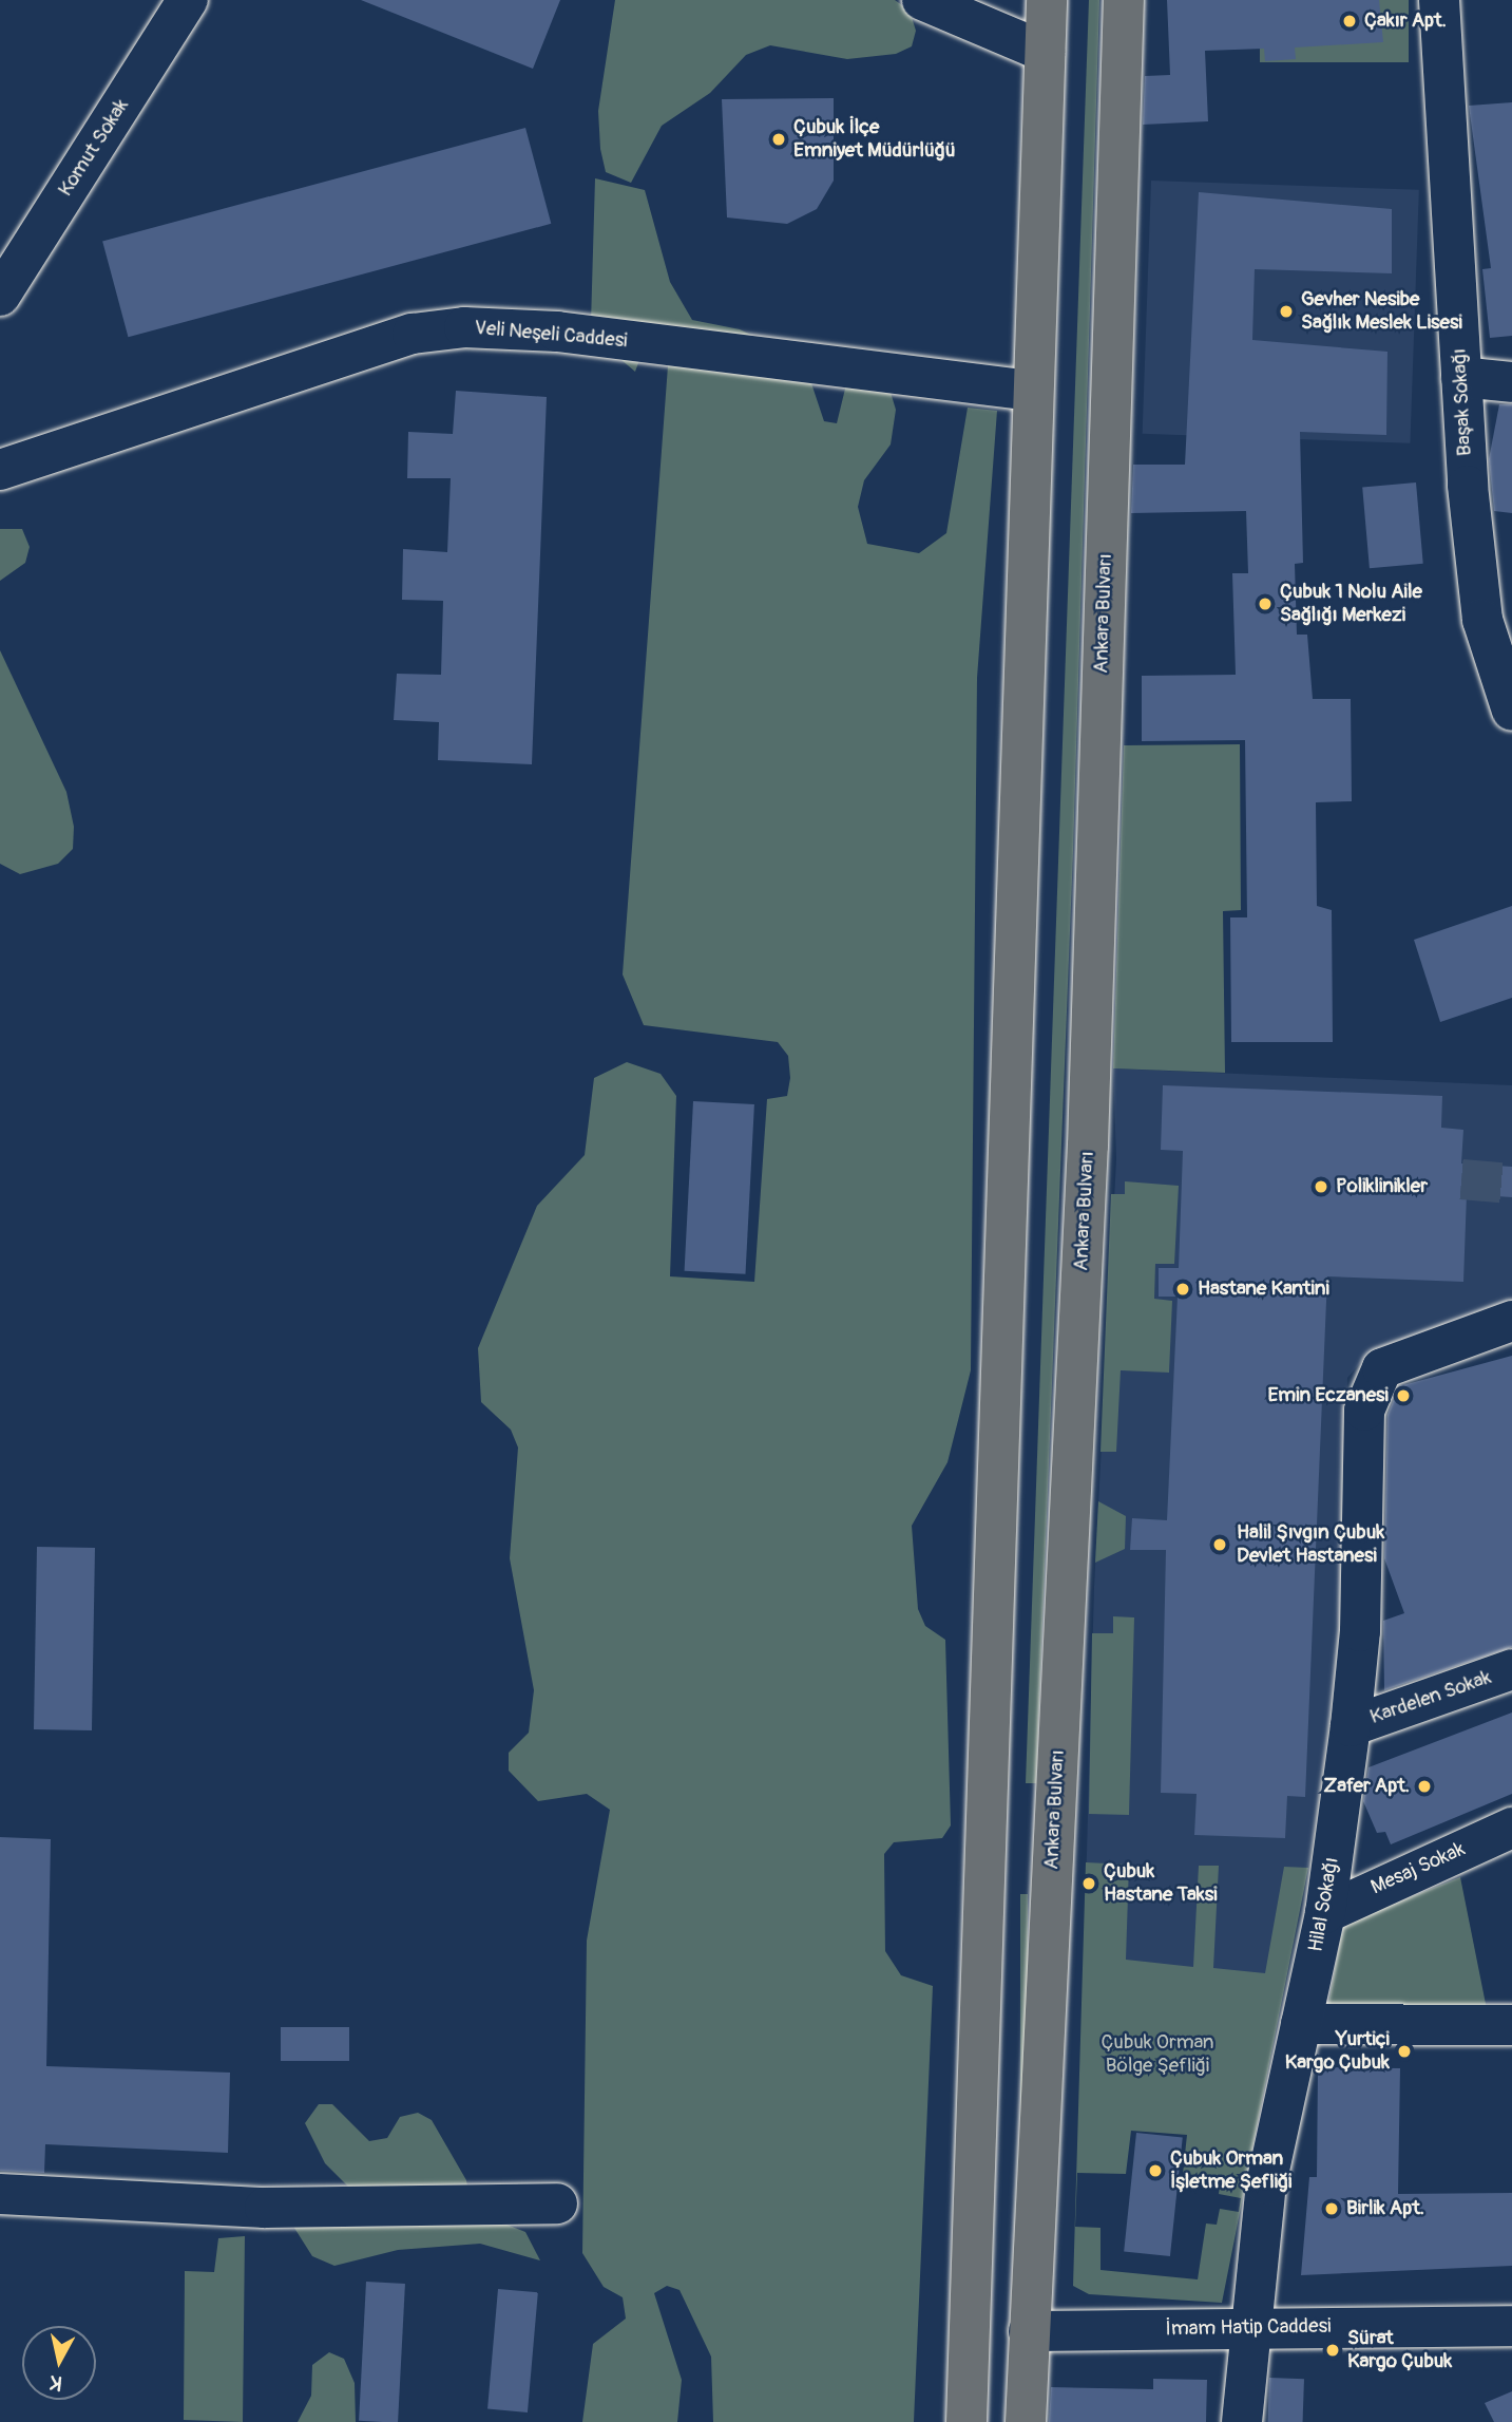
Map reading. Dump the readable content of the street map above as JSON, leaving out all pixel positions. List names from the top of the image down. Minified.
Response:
{"streets":{"main road":["Ankara Bulvarı"],"street":["Komut Sokak","Veli Neşeli Caddesi","Başak Sokağı","Kardelen Sokak","Mesaj Sokak","Hilal Sokağı","İmam Hatip Caddesi"]},"crossings":[["Ankara Bulvarı","İmam Hatip Caddesi"],["Kardelen Sokak","Hilal Sokağı"],["Mesaj Sokak","Hilal Sokağı"],["Hilal Sokağı","İmam Hatip Caddesi"]],"parks":["Çubuk Orman Bölge Şefliği"],"places":["Çakır Apt.","Çubuk İlçe Emniyet Müdürlüğü","Gevher Nesibe Sağlık Meslek Lisesi","Çubuk 1 Nolu Aile Sağlığı Merkezi","Poliklinikler","Hastane Kantini","Emin Eczanesi","Halil Şıvgın Çubuk Devlet Hastanesi","Zafer Apt.","Çubuk Hastane Taksi","Yurtiçi Kargo Çubuk","Çubuk Orman İşletme Şefliği","Birlik Apt.","Sürat Kargo Çubuk"],"north":"bottom"}
